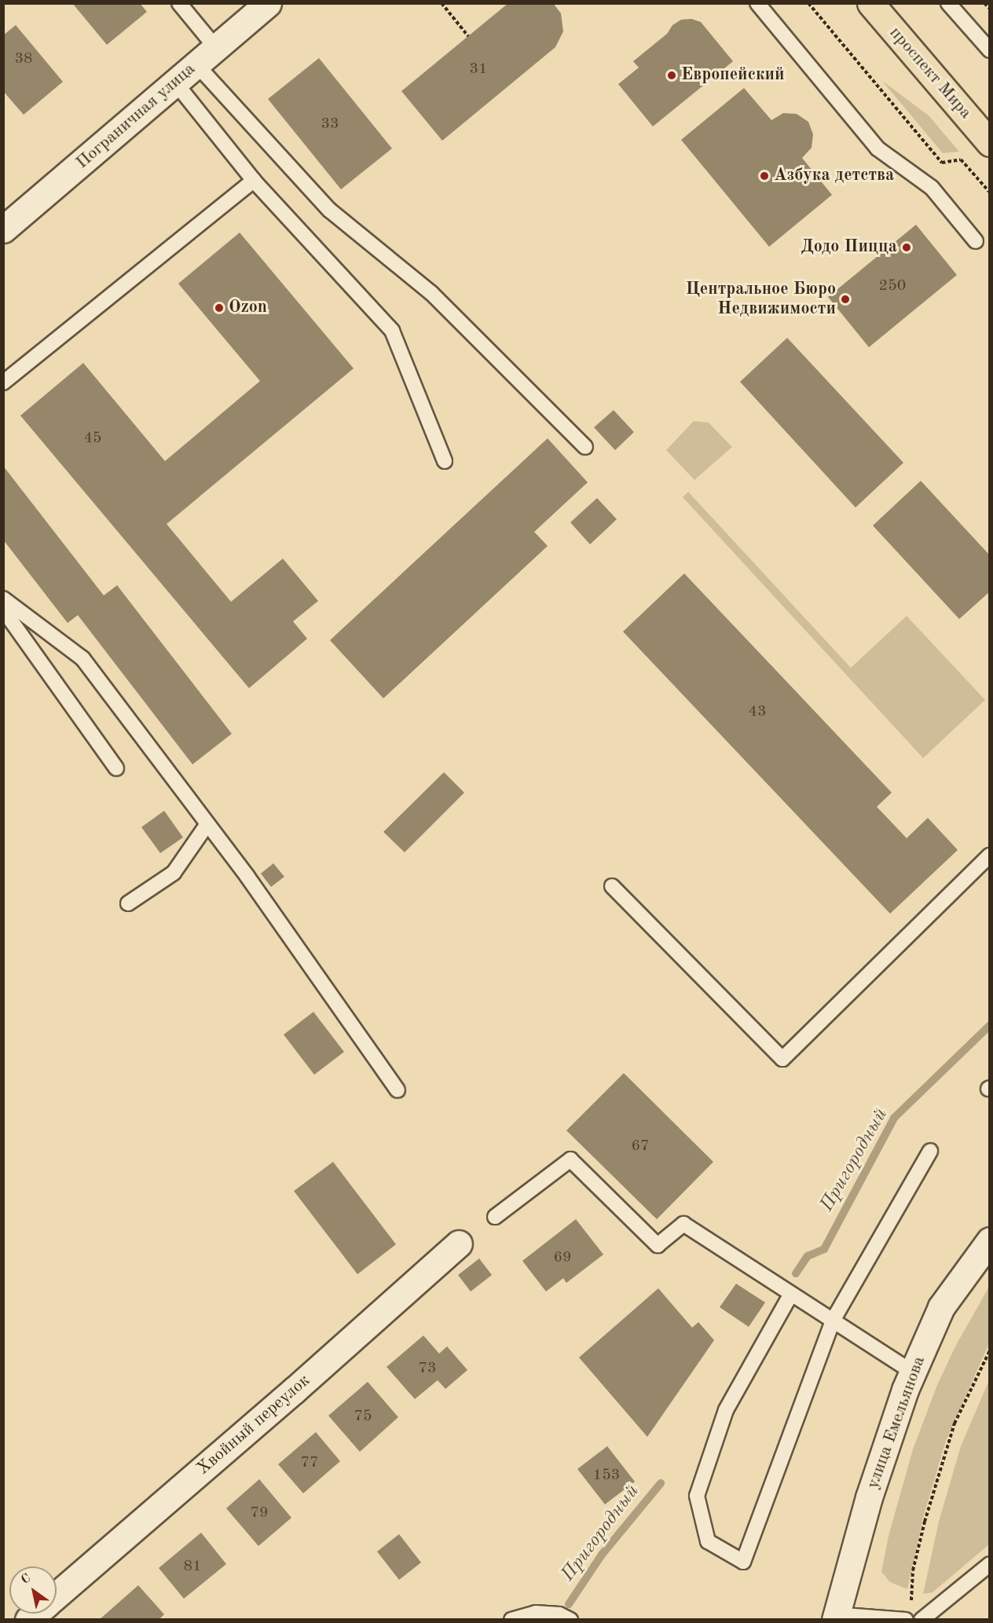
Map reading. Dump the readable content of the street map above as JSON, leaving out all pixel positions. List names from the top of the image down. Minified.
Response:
{"streets":{"main road":["проспект Мира"],"street":["Пограничная улица","улица Емельянова","Хвойный переулок"]},"water":["Пригородный"],"places":["Европейский","Азбука детства","Додо Пицца","Центральное Бюро Недвижимости","Ozon"],"house_numbers":["38","31","33","250","45","43","67","69","73","75","77","153","79","81"],"north":"top left"}
